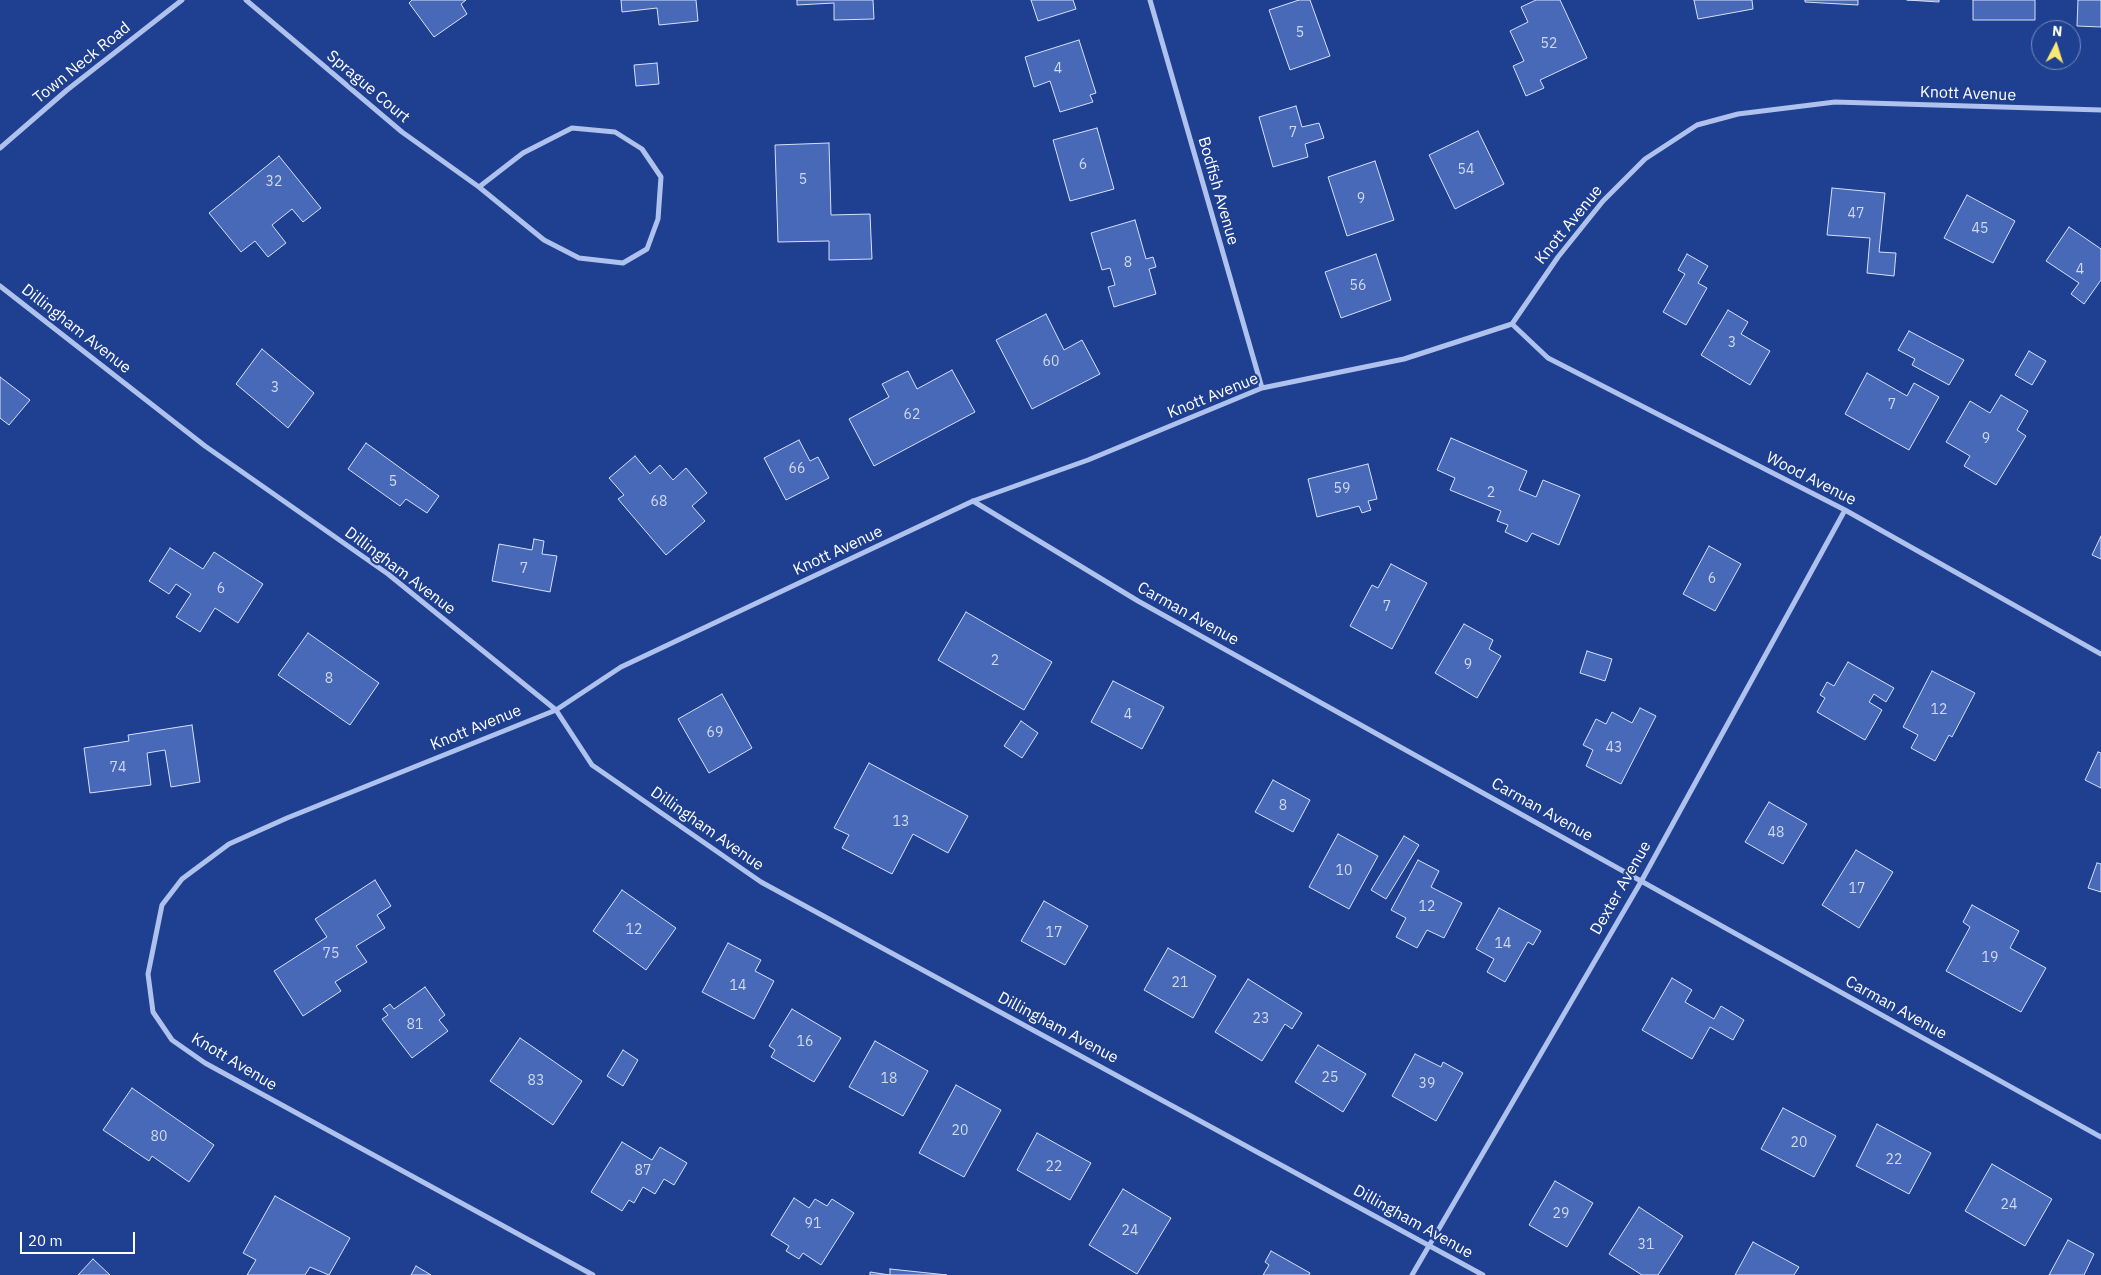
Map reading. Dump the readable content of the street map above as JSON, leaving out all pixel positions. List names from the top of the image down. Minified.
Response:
{"streets":{"street":["Town Neck Road","Sprague Court","Knott Avenue","Bodfish Avenue","Dillingham Avenue","Wood Avenue","Carman Avenue","Dexter Avenue"]},"crossings":[["Knott Avenue","Bodfish Avenue"],["Knott Avenue","Dillingham Avenue"],["Knott Avenue","Wood Avenue"],["Knott Avenue","Carman Avenue"],["Dillingham Avenue","Dexter Avenue"],["Wood Avenue","Dexter Avenue"],["Carman Avenue","Dexter Avenue"]],"house_numbers":["5","52","4","7","6","54","5","32","9","47","45","8","4","56","3","60","3","7","62","9","66","5","59","2","68","7","6","6","7","2","9","8","12","4","69","43","74","8","13","48","10","17","12","12","17","14","75","19","21","14","23","81","16","25","18","83","39","20","80","20","22","22","87","24","29","91","24","31"],"scale_bar":"20 m","north":"top"}
